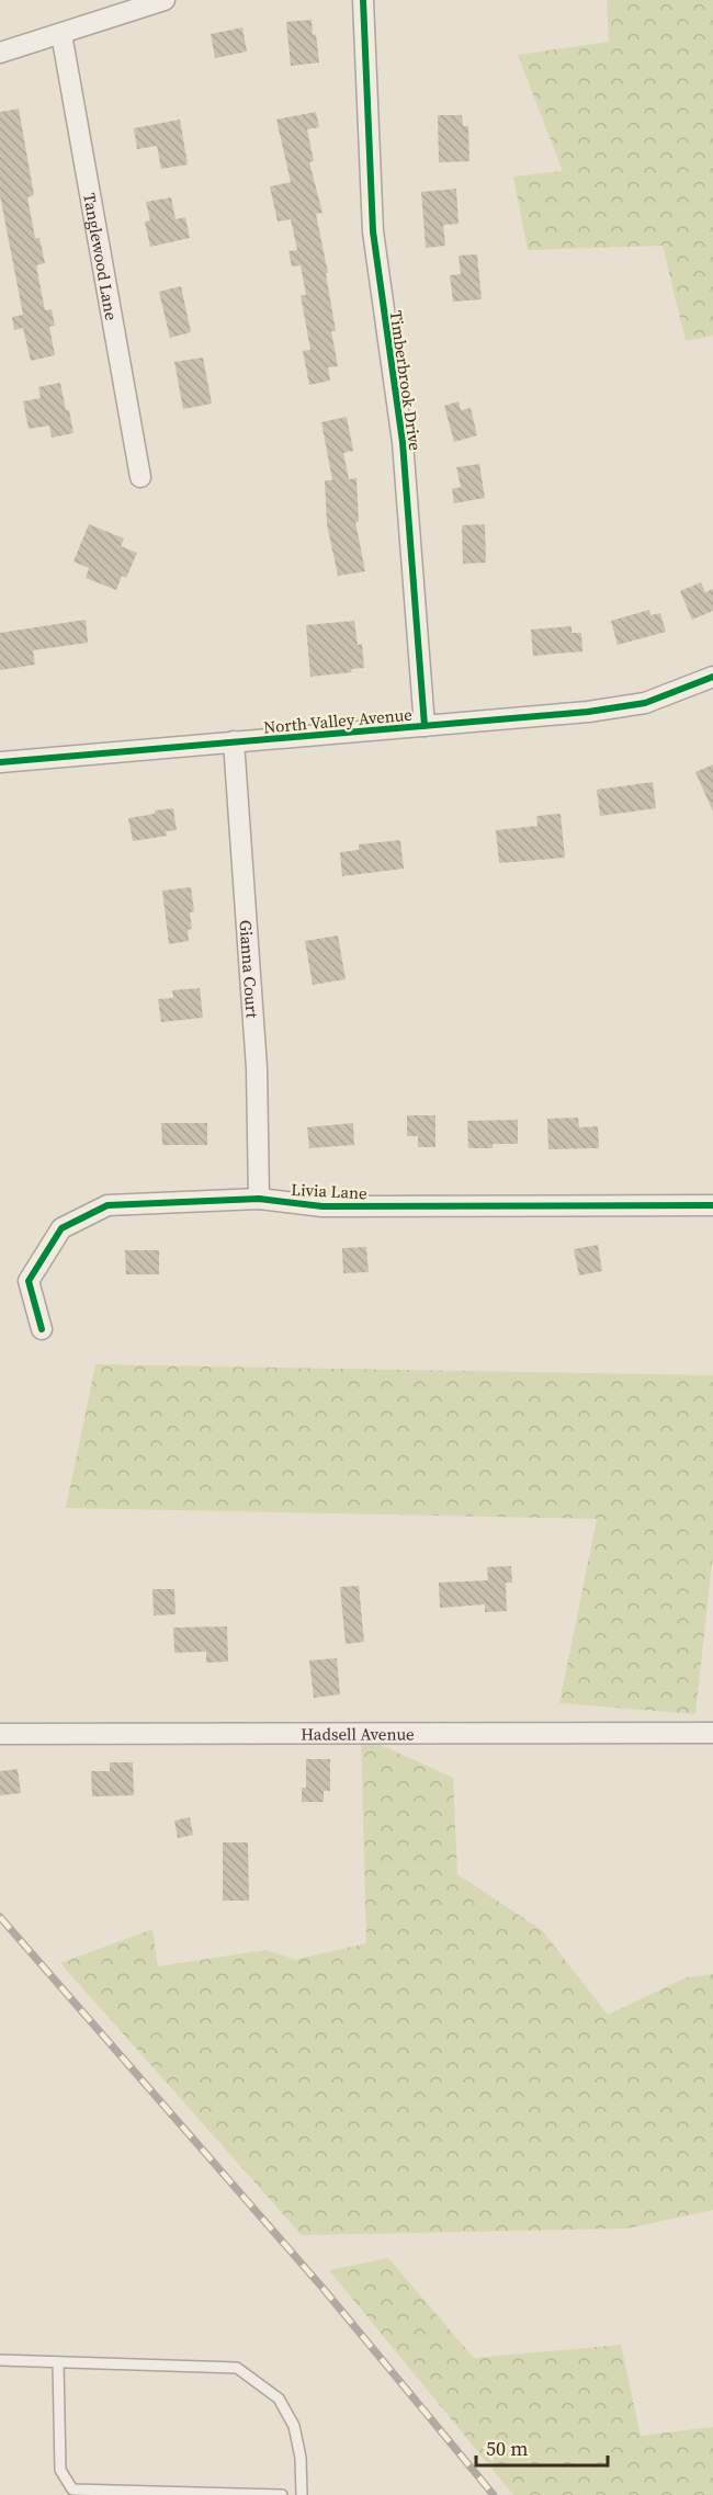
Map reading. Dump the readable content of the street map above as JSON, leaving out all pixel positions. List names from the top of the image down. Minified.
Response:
{"streets":{"street":["Tanglewood Lane","Timberbrook Drive","North Valley Avenue","Gianna Court","Livia Lane","Hadsell Avenue"]},"crossings":[["Timberbrook Drive","North Valley Avenue"],["North Valley Avenue","Gianna Court"],["Gianna Court","Livia Lane"]],"scale_bar":"50 m"}
